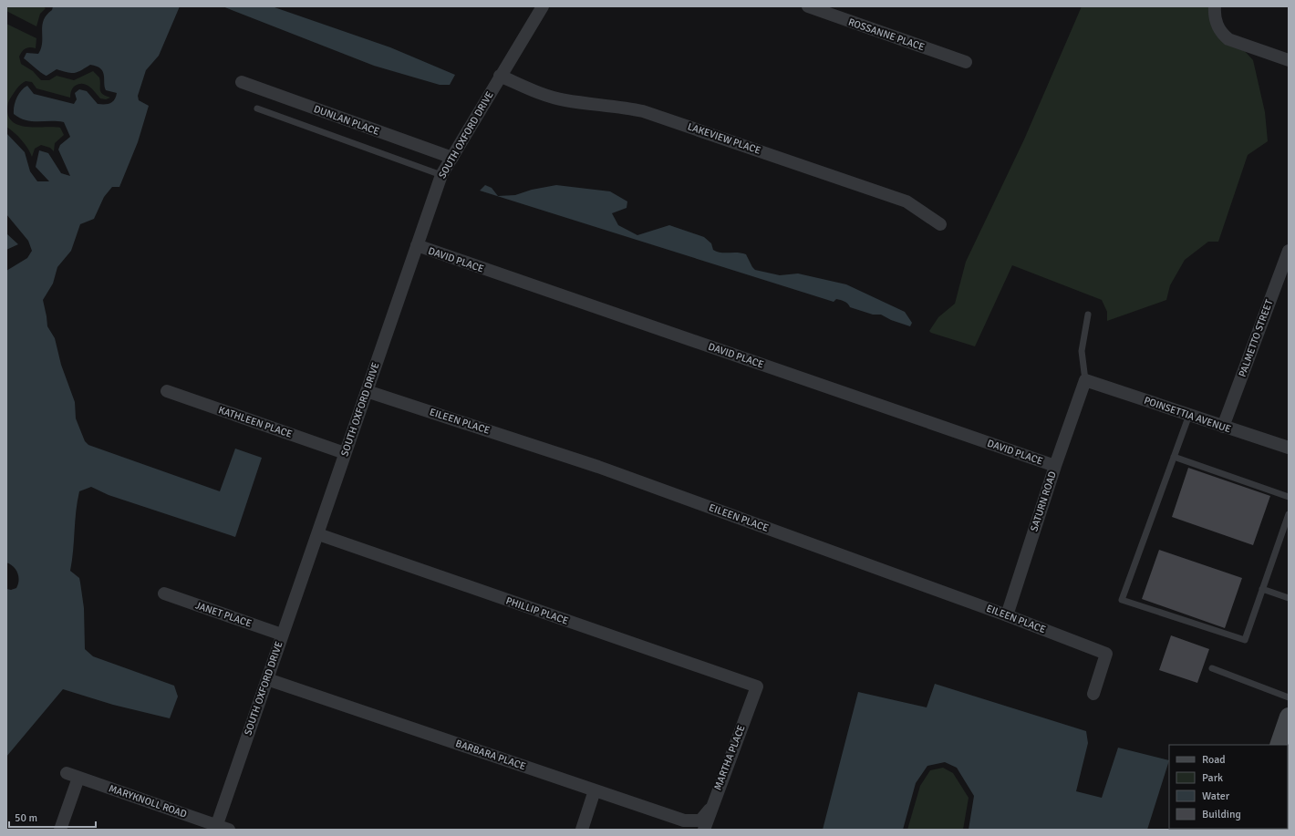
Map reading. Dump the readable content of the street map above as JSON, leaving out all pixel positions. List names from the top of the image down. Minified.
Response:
{"streets":{"street":["ROSSANNE PLACE","DUNLAN PLACE","SOUTH OXFORD DRIVE","LAKEVIEW PLACE","DAVID PLACE","PALMETTO STREET","POINSETTIA AVENUE","EILEEN PLACE","KATHLEEN PLACE","SATURN ROAD","PHILLIP PLACE","JANET PLACE","BARBARA PLACE","MARTHA PLACE","MARYKNOLL ROAD"]},"crossings":[["DUNLAN PLACE","SOUTH OXFORD DRIVE"],["SOUTH OXFORD DRIVE","LAKEVIEW PLACE"],["SOUTH OXFORD DRIVE","DAVID PLACE"],["SOUTH OXFORD DRIVE","EILEEN PLACE"],["SOUTH OXFORD DRIVE","KATHLEEN PLACE"],["SOUTH OXFORD DRIVE","PHILLIP PLACE"],["SOUTH OXFORD DRIVE","JANET PLACE"],["SOUTH OXFORD DRIVE","BARBARA PLACE"],["SOUTH OXFORD DRIVE","MARYKNOLL ROAD"],["DAVID PLACE","SATURN ROAD"],["PALMETTO STREET","POINSETTIA AVENUE"],["POINSETTIA AVENUE","SATURN ROAD"],["EILEEN PLACE","SATURN ROAD"],["PHILLIP PLACE","MARTHA PLACE"],["BARBARA PLACE","MARTHA PLACE"]],"legend":["Road","Park","Water","Building"],"scale_bar":"50 m"}
